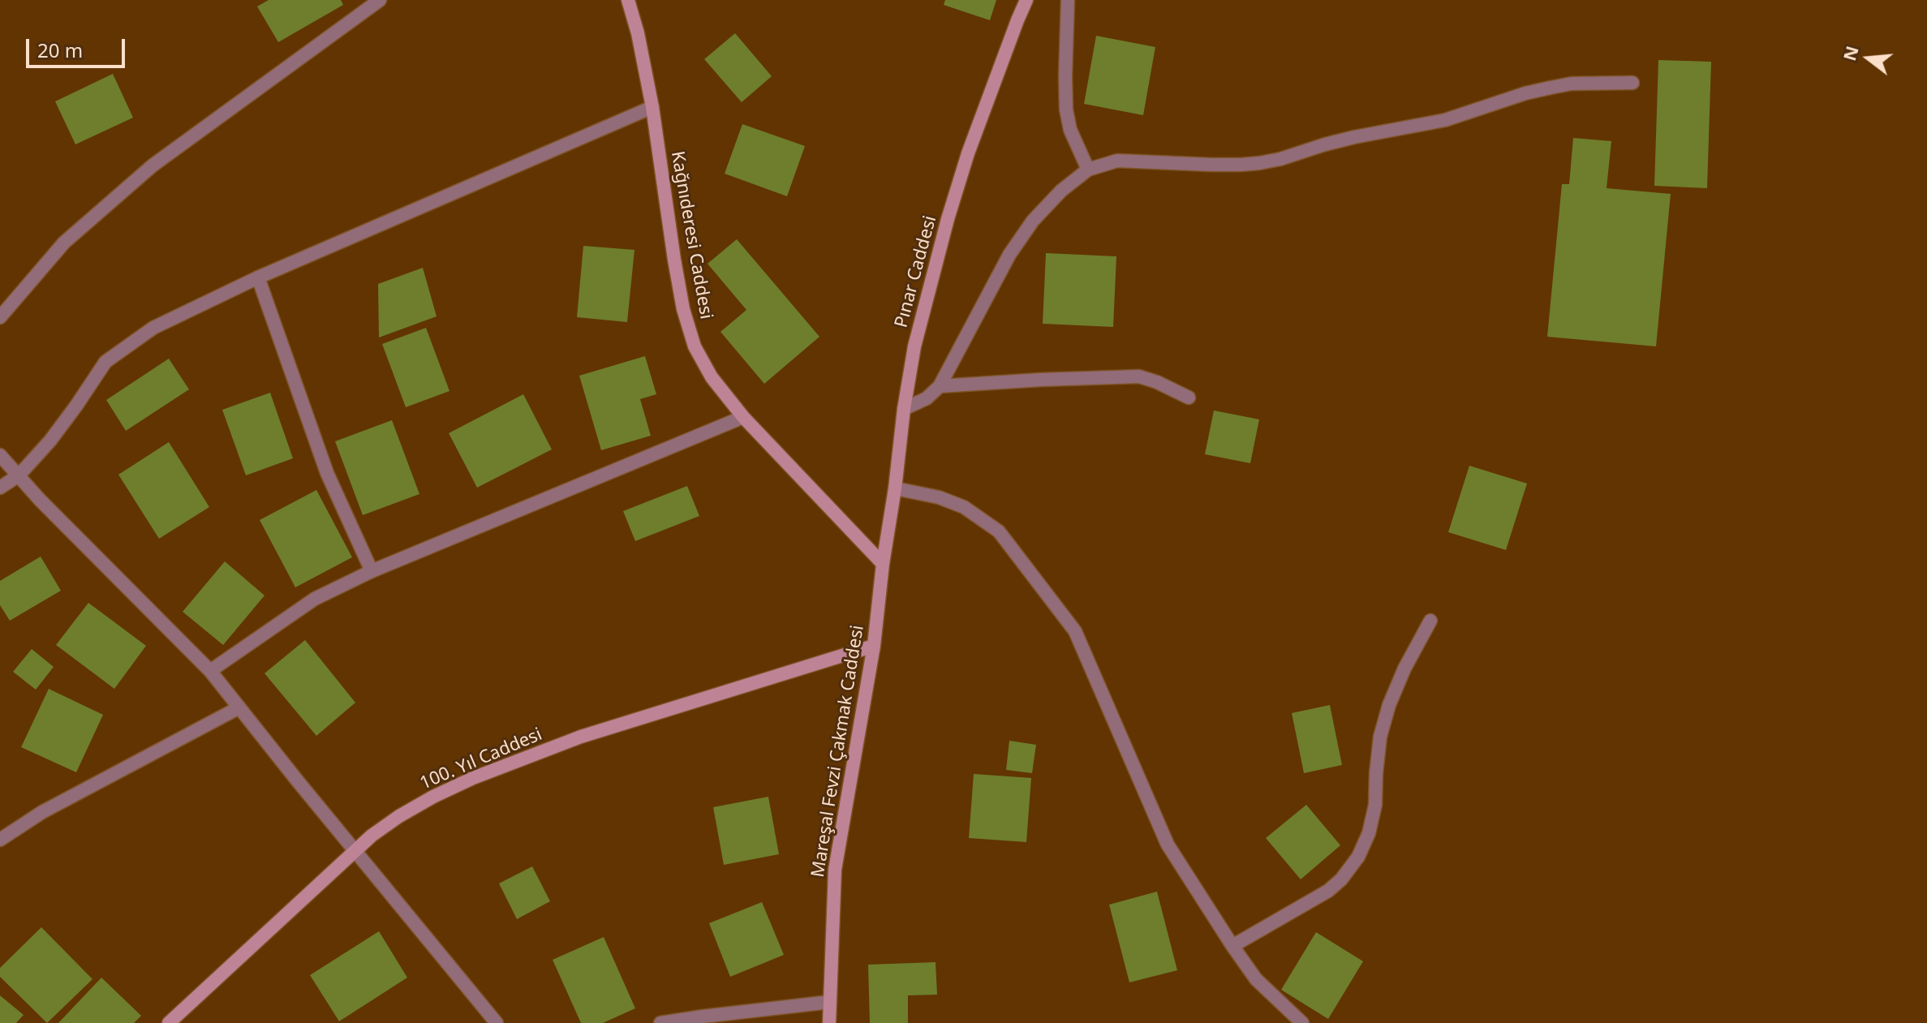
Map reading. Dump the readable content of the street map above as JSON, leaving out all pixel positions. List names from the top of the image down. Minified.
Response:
{"streets":{"street":["Kağnıderesi Caddesi","Pınar Caddesi","Mareşal Fevzi Çakmak Caddesi","100. Yıl Caddesi"]},"crossings":[["Kağnıderesi Caddesi","Pınar Caddesi"],["Kağnıderesi Caddesi","Mareşal Fevzi Çakmak Caddesi"],["Pınar Caddesi","Mareşal Fevzi Çakmak Caddesi"],["Mareşal Fevzi Çakmak Caddesi","100. Yıl Caddesi"]],"scale_bar":"20 m","north":"left"}
